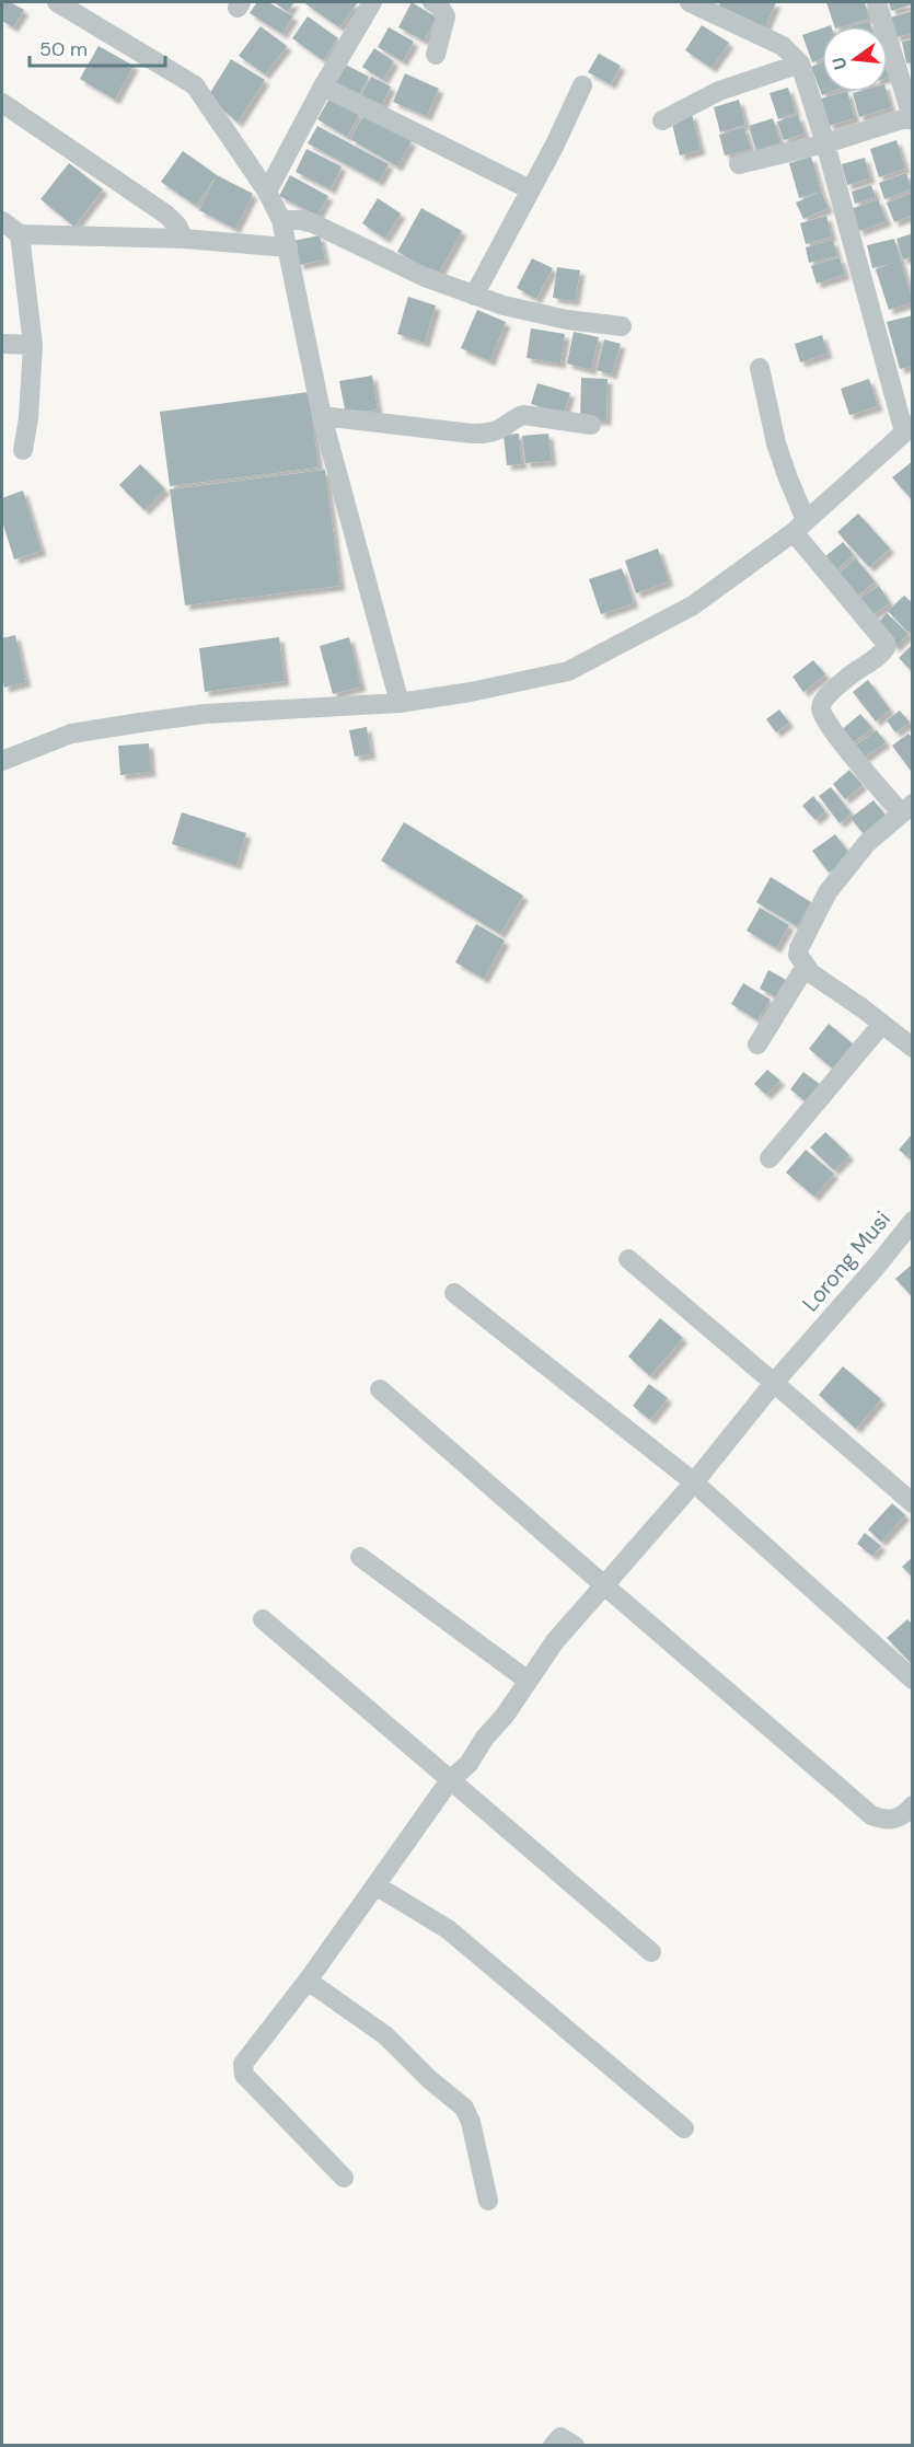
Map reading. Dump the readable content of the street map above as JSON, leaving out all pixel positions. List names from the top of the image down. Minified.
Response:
{"streets":{"street":["Lorong Musi"]},"scale_bar":"50 m","north":"left"}
